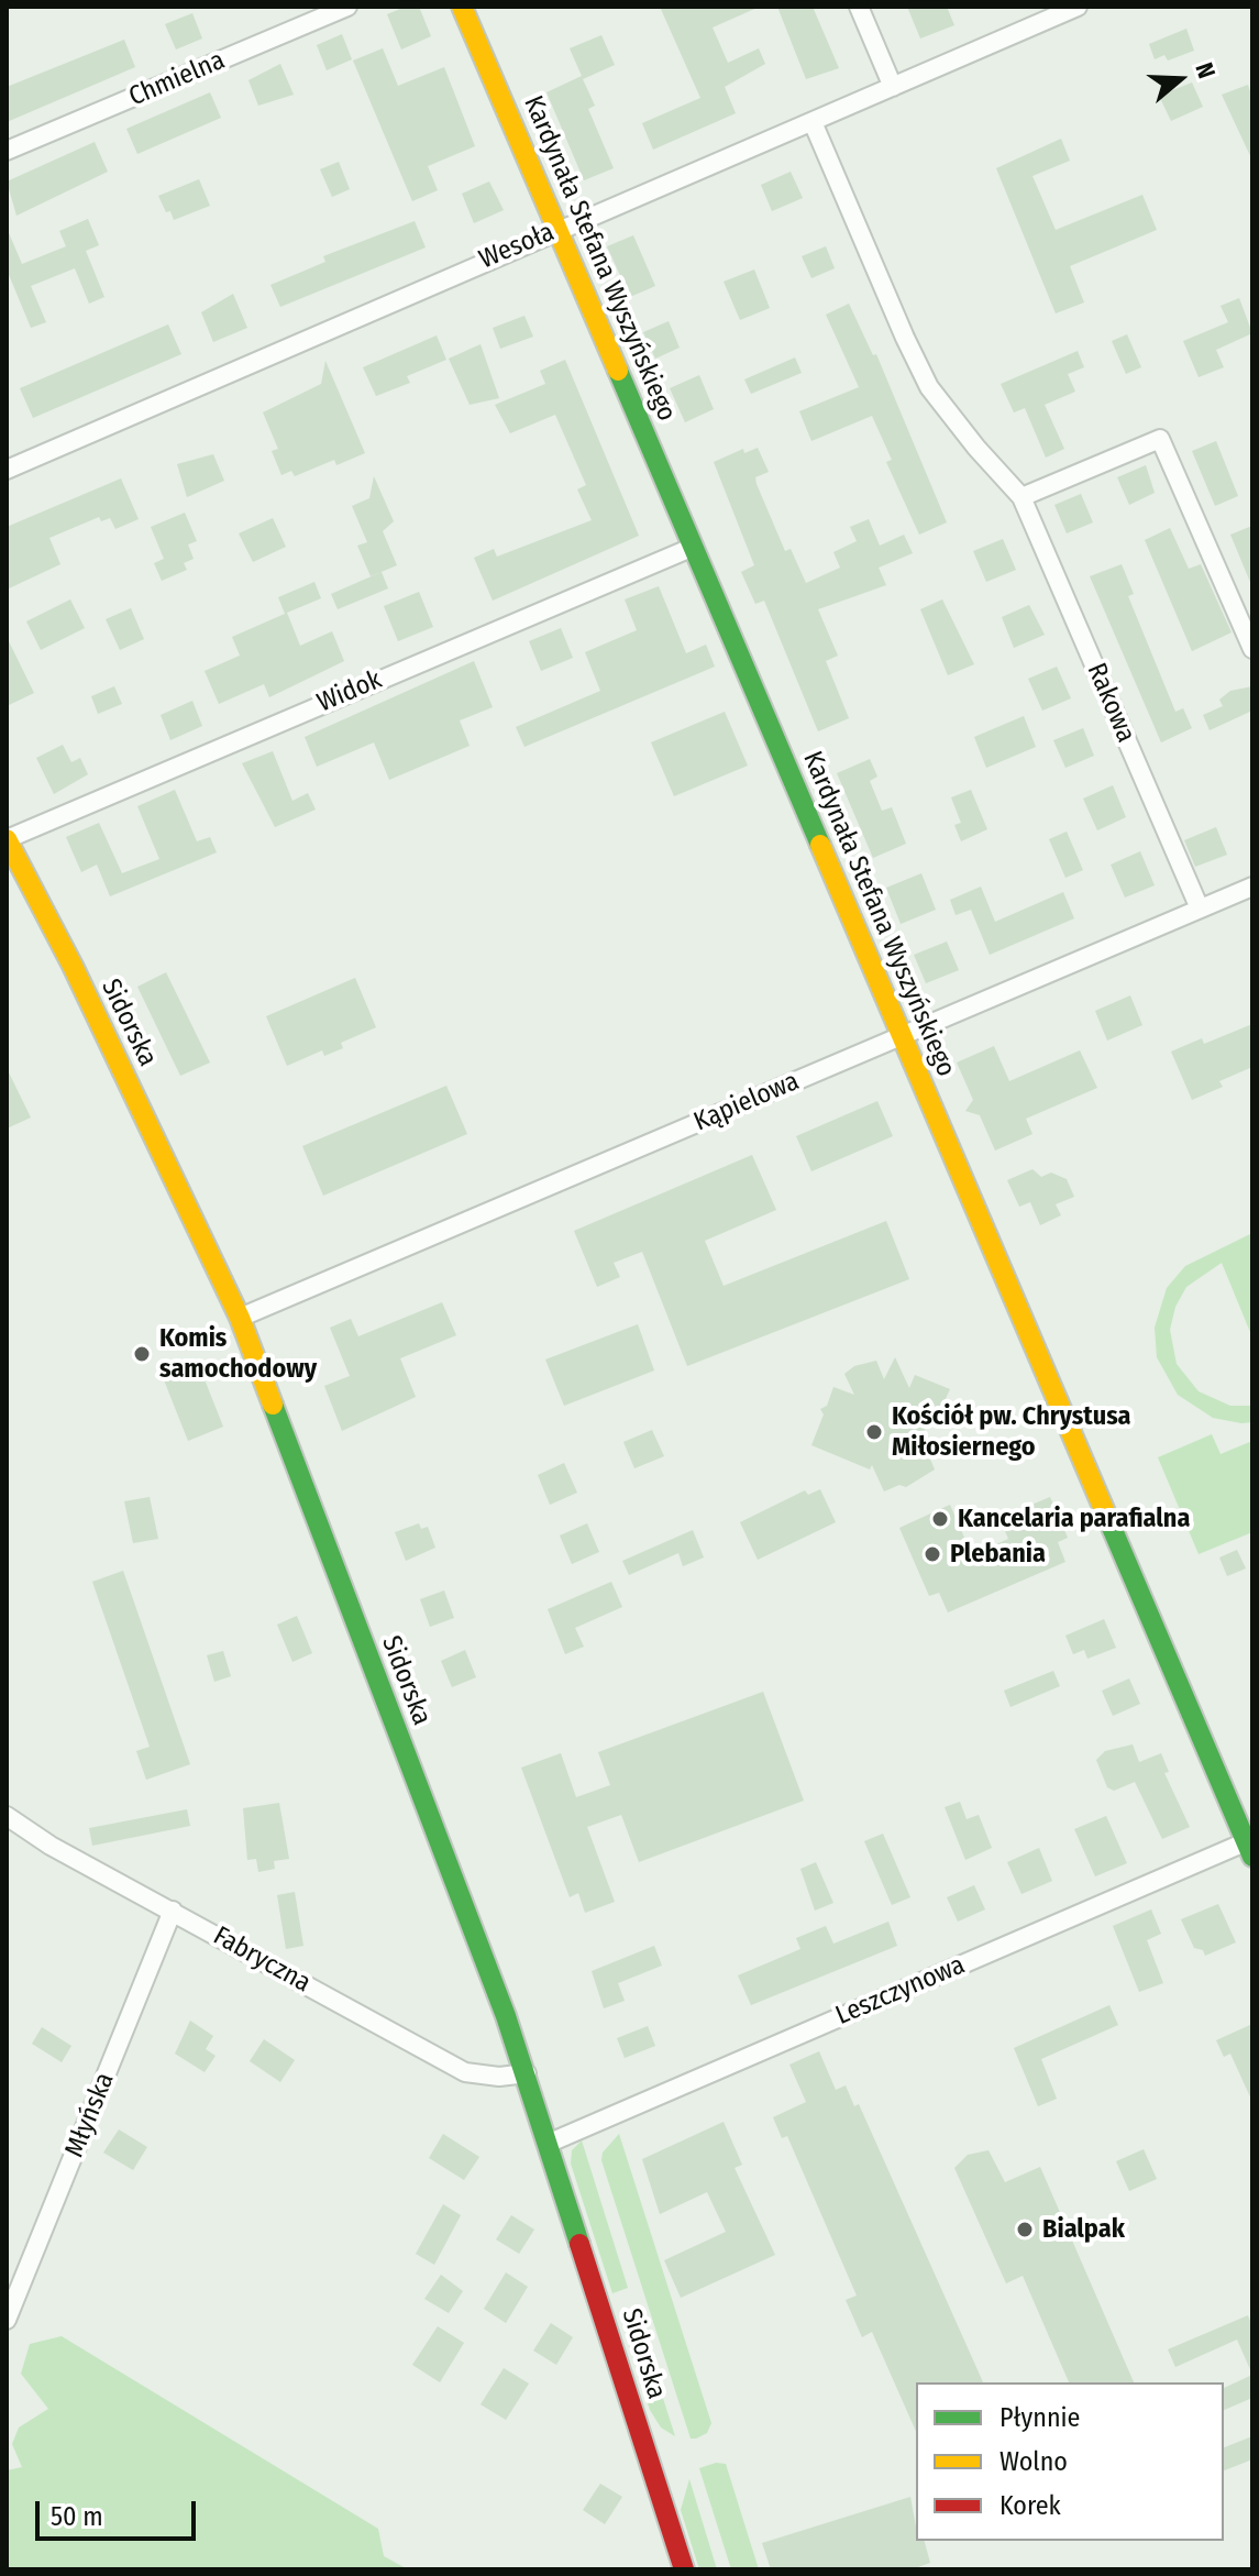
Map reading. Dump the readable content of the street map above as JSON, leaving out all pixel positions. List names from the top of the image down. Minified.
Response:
{"streets":{"street":["Chmielna","Wesoła","Kardynała Stefana Wyszyńskiego","Widok","Rakowa","Sidorska","Kąpielowa","Fabryczna","Leszczynowa","Młyńska"]},"crossings":[["Wesoła","Kardynała Stefana Wyszyńskiego"],["Wesoła","Rakowa"],["Kardynała Stefana Wyszyńskiego","Widok"],["Kardynała Stefana Wyszyńskiego","Kąpielowa"],["Kardynała Stefana Wyszyńskiego","Leszczynowa"],["Widok","Sidorska"],["Rakowa","Kąpielowa"],["Sidorska","Kąpielowa"],["Sidorska","Fabryczna"],["Sidorska","Leszczynowa"],["Fabryczna","Młyńska"]],"places":["Komis samochodowy","Kościół pw. Chrystusa Miłosiernego","Kancelaria parafialna","Plebania","Bialpak"],"legend":["Płynnie","Wolno","Korek"],"scale_bar":"50 m","north":"right"}
